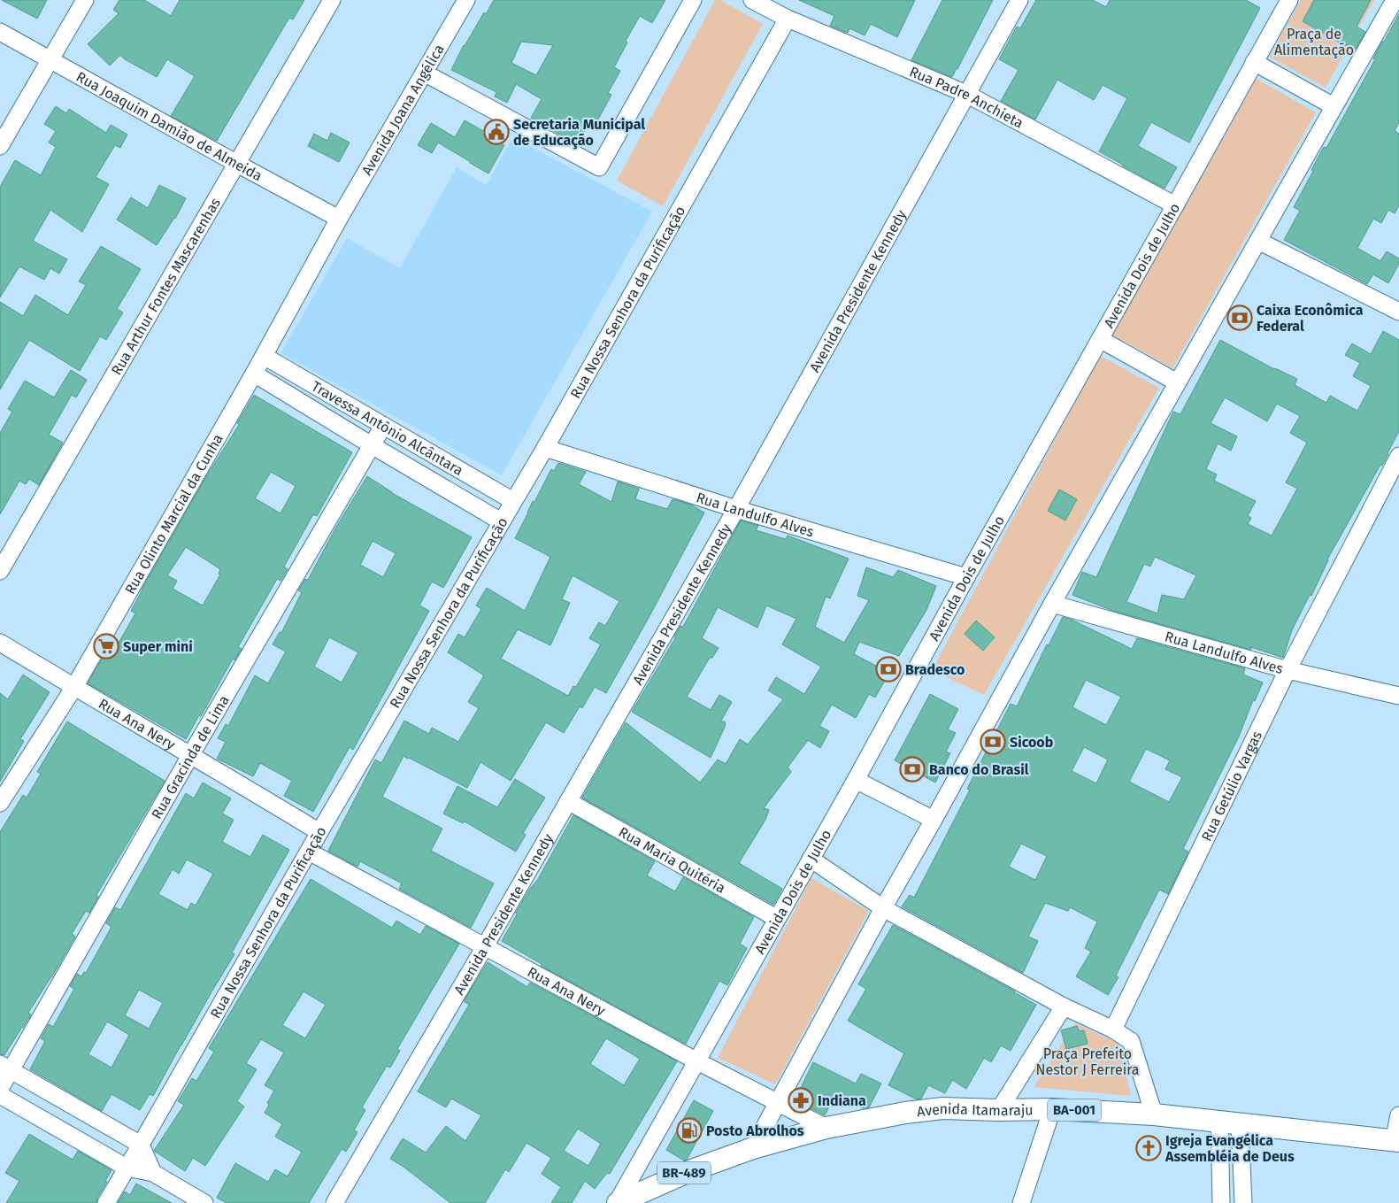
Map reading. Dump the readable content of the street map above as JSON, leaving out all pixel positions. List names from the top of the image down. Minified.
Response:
{"streets":{"main road":["BA-001","Avenida Itamaraju","BR-489"],"street":["Rua Padre Anchieta","Avenida Joana Angélica","Rua Joaquim Damião de Almeida","Avenida Dois de Julho","Rua Arthur Fontes Mascarenhas","Avenida Presidente Kennedy","Rua Nossa Senhora da Purificação","Travessa Antônio Alcântara","Rua Olinto Marcial da Cunha","Rua Landulfo Alves","Rua Ana Nery","Rua Gracinda de Lima","Rua Getúlio Vargas","Rua Maria Quitéria"]},"crossings":[["Rua Padre Anchieta","Avenida Dois de Julho"],["Rua Padre Anchieta","Avenida Presidente Kennedy"],["Rua Padre Anchieta","Rua Nossa Senhora da Purificação"],["Avenida Joana Angélica","Rua Joaquim Damião de Almeida"],["Avenida Joana Angélica","Rua Olinto Marcial da Cunha"],["Rua Joaquim Damião de Almeida","Rua Arthur Fontes Mascarenhas"],["Rua Joaquim Damião de Almeida","Rua Olinto Marcial da Cunha"],["Avenida Dois de Julho","Rua Landulfo Alves"],["Avenida Dois de Julho","Rua Ana Nery"],["Avenida Dois de Julho","Rua Maria Quitéria"],["Avenida Dois de Julho","Avenida Itamaraju"],["Avenida Presidente Kennedy","Rua Landulfo Alves"],["Avenida Presidente Kennedy","Rua Ana Nery"],["Avenida Presidente Kennedy","Rua Maria Quitéria"],["Rua Nossa Senhora da Purificação","Travessa Antônio Alcântara"],["Rua Nossa Senhora da Purificação","Rua Landulfo Alves"],["Rua Nossa Senhora da Purificação","Rua Ana Nery"],["Travessa Antônio Alcântara","Rua Olinto Marcial da Cunha"],["Travessa Antônio Alcântara","Rua Gracinda de Lima"],["Rua Olinto Marcial da Cunha","Rua Ana Nery"],["Rua Landulfo Alves","Rua Getúlio Vargas"],["Rua Ana Nery","Rua Gracinda de Lima"],["Rua Ana Nery","Avenida Itamaraju"]],"parks":["Praça de Alimentação","Praça Prefeito Nestor J Ferreira"],"places":{"public building":["Secretaria Municipal de Educação"],"bank":["Caixa Econômica Federal","Bradesco","Sicoob","Banco do Brasil"],"supermarket":["Super mini"],"pharmacy":["Indiana"],"fuel station":["Posto Abrolhos"],"church":["Igreja Evangélica Assembléia de Deus"]}}
